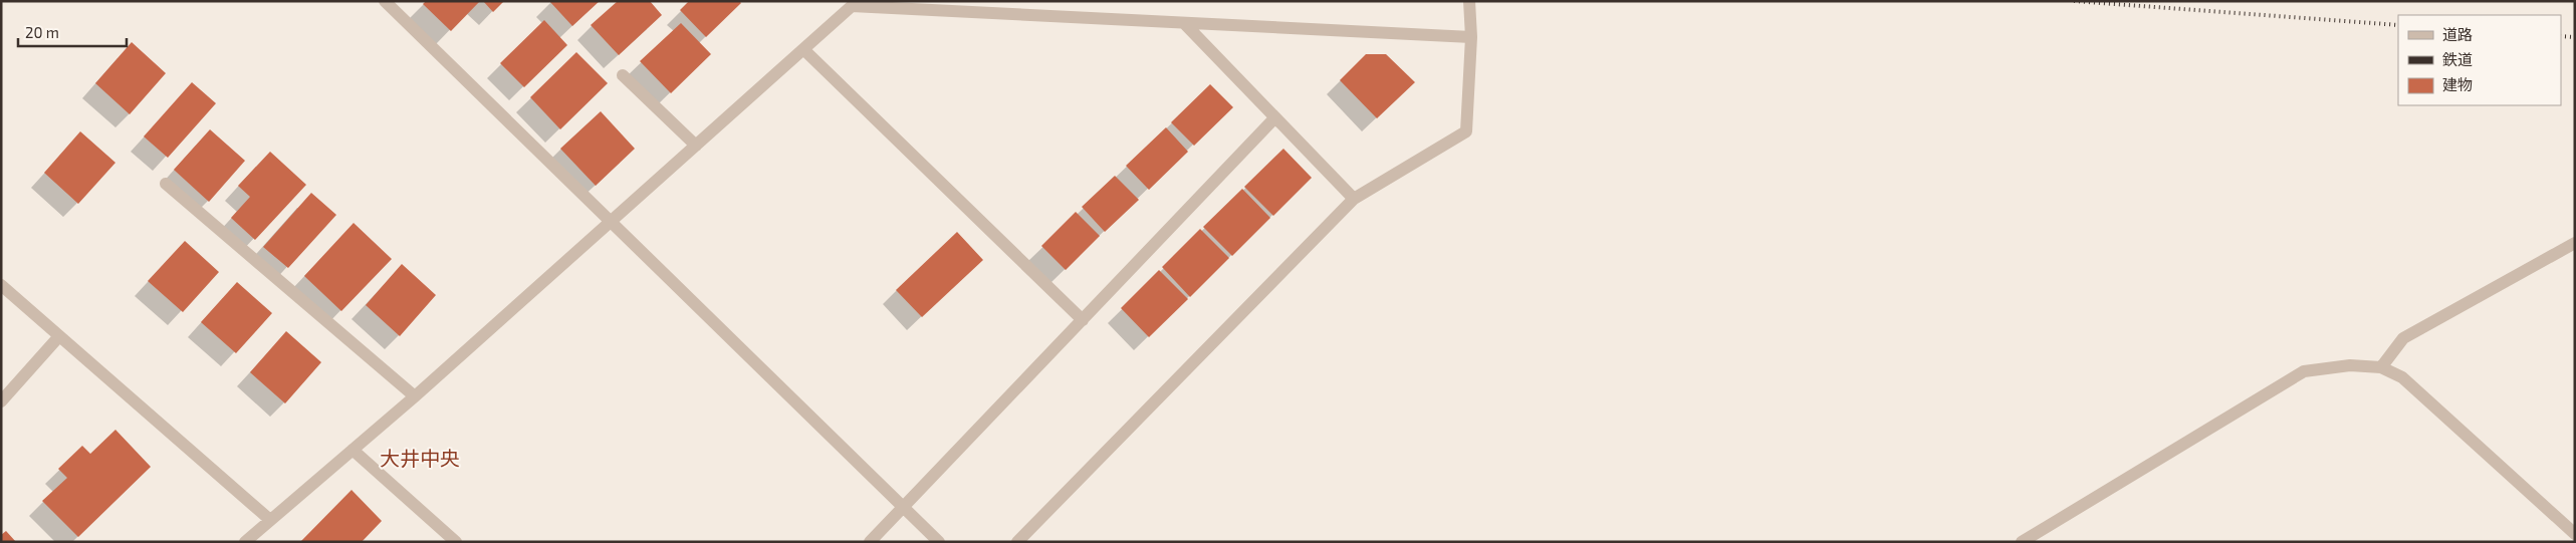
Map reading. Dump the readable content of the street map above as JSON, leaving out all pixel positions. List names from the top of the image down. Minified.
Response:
{"districts":["大井中央"],"legend":["道路","鉄道","建物"],"scale_bar":"20 m"}
